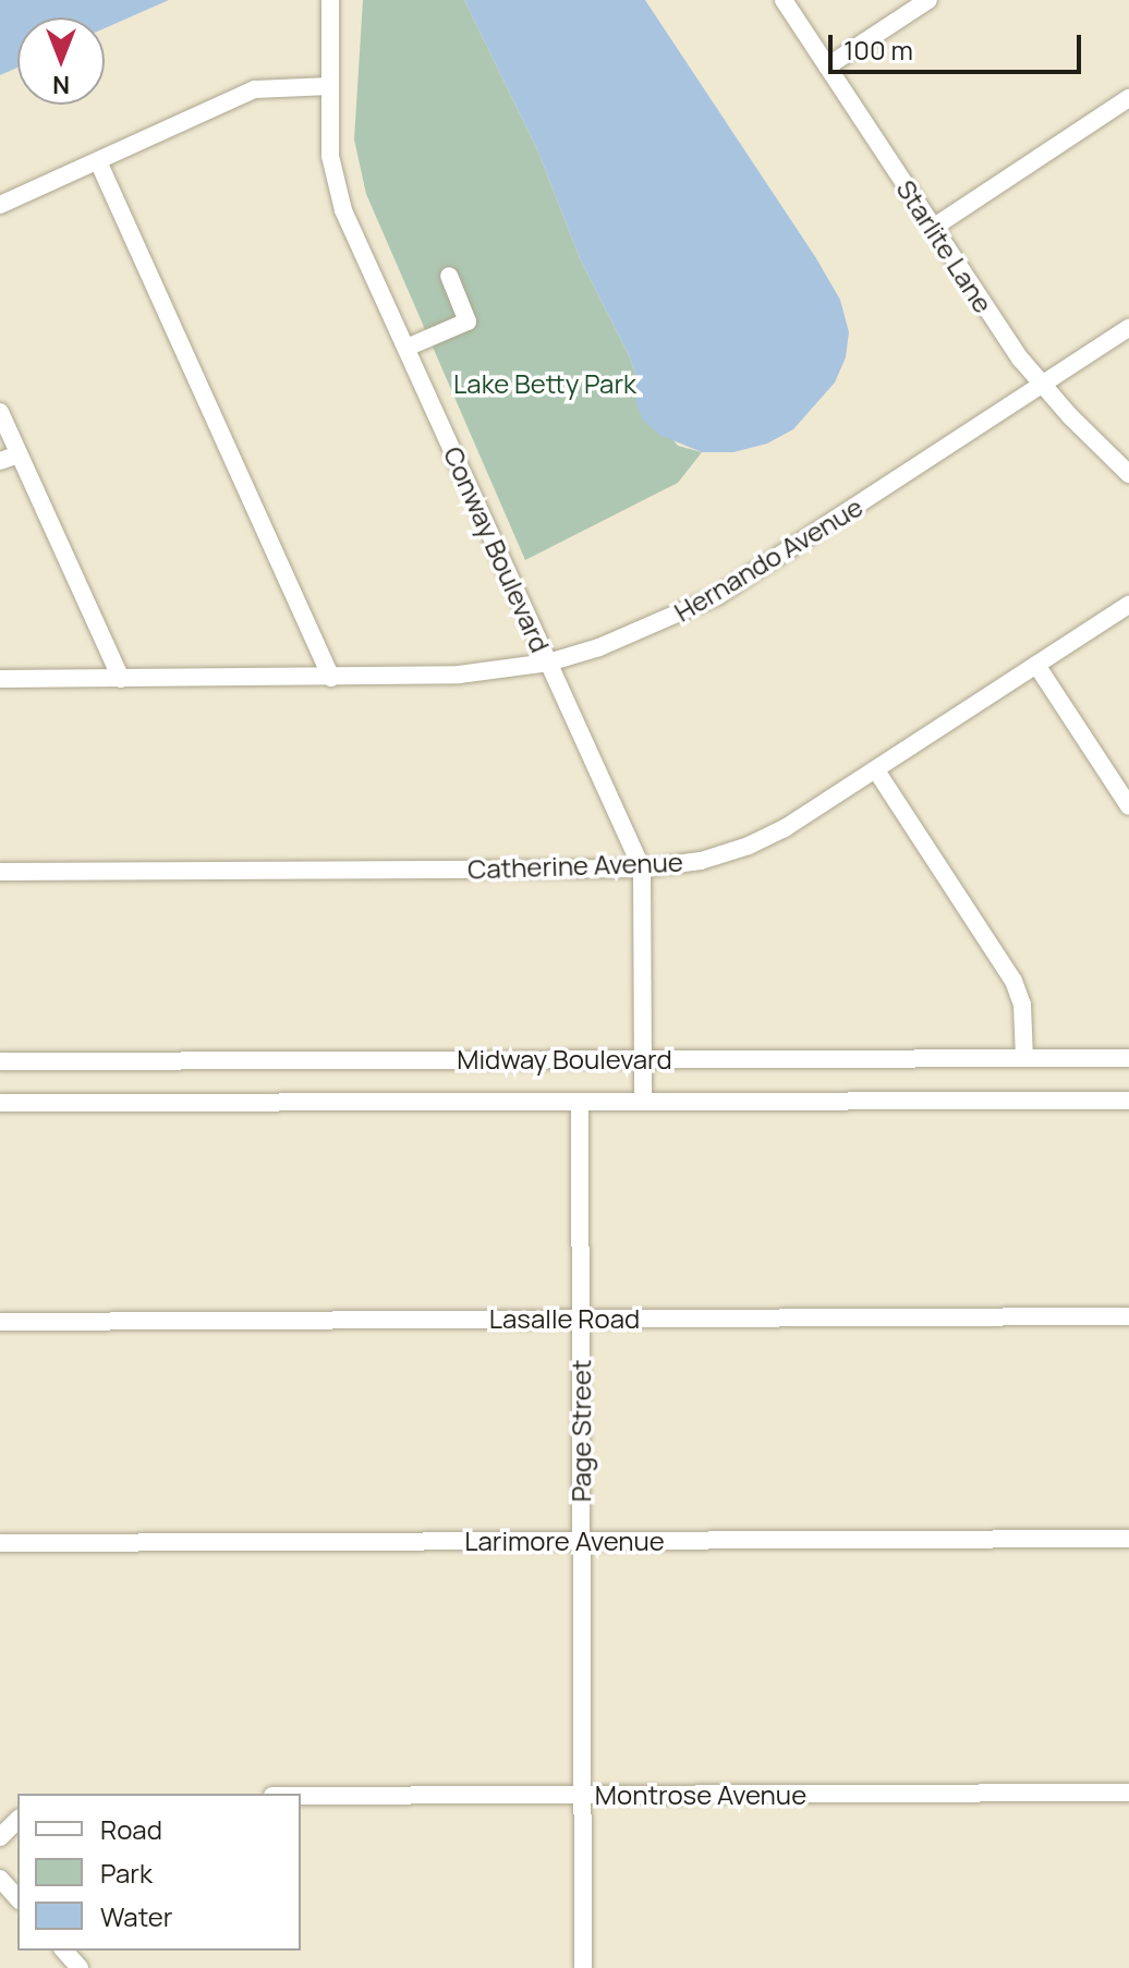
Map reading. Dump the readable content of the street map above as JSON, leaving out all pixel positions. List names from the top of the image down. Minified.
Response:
{"streets":{"street":["Starlite Lane","Conway Boulevard","Hernando Avenue","Catherine Avenue","Midway Boulevard","Lasalle Road","Page Street","Larimore Avenue","Montrose Avenue"]},"crossings":[["Starlite Lane","Hernando Avenue"],["Conway Boulevard","Hernando Avenue"],["Conway Boulevard","Catherine Avenue"],["Conway Boulevard","Midway Boulevard"],["Midway Boulevard","Page Street"],["Lasalle Road","Page Street"],["Page Street","Larimore Avenue"],["Page Street","Montrose Avenue"]],"parks":["Lake Betty Park"],"legend":["Road","Park","Water"],"scale_bar":"100 m","north":"bottom"}
